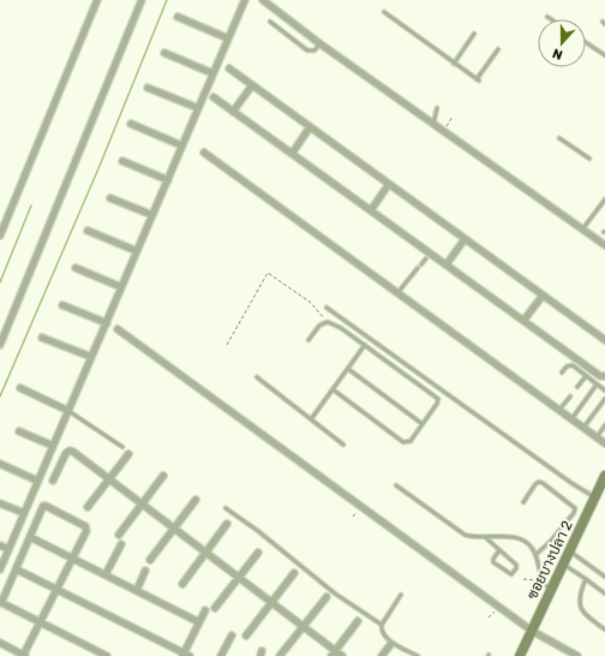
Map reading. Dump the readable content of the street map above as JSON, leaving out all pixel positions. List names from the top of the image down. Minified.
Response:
{"streets":{"street":["ซอยบางปลา 2"]},"north":"bottom"}
